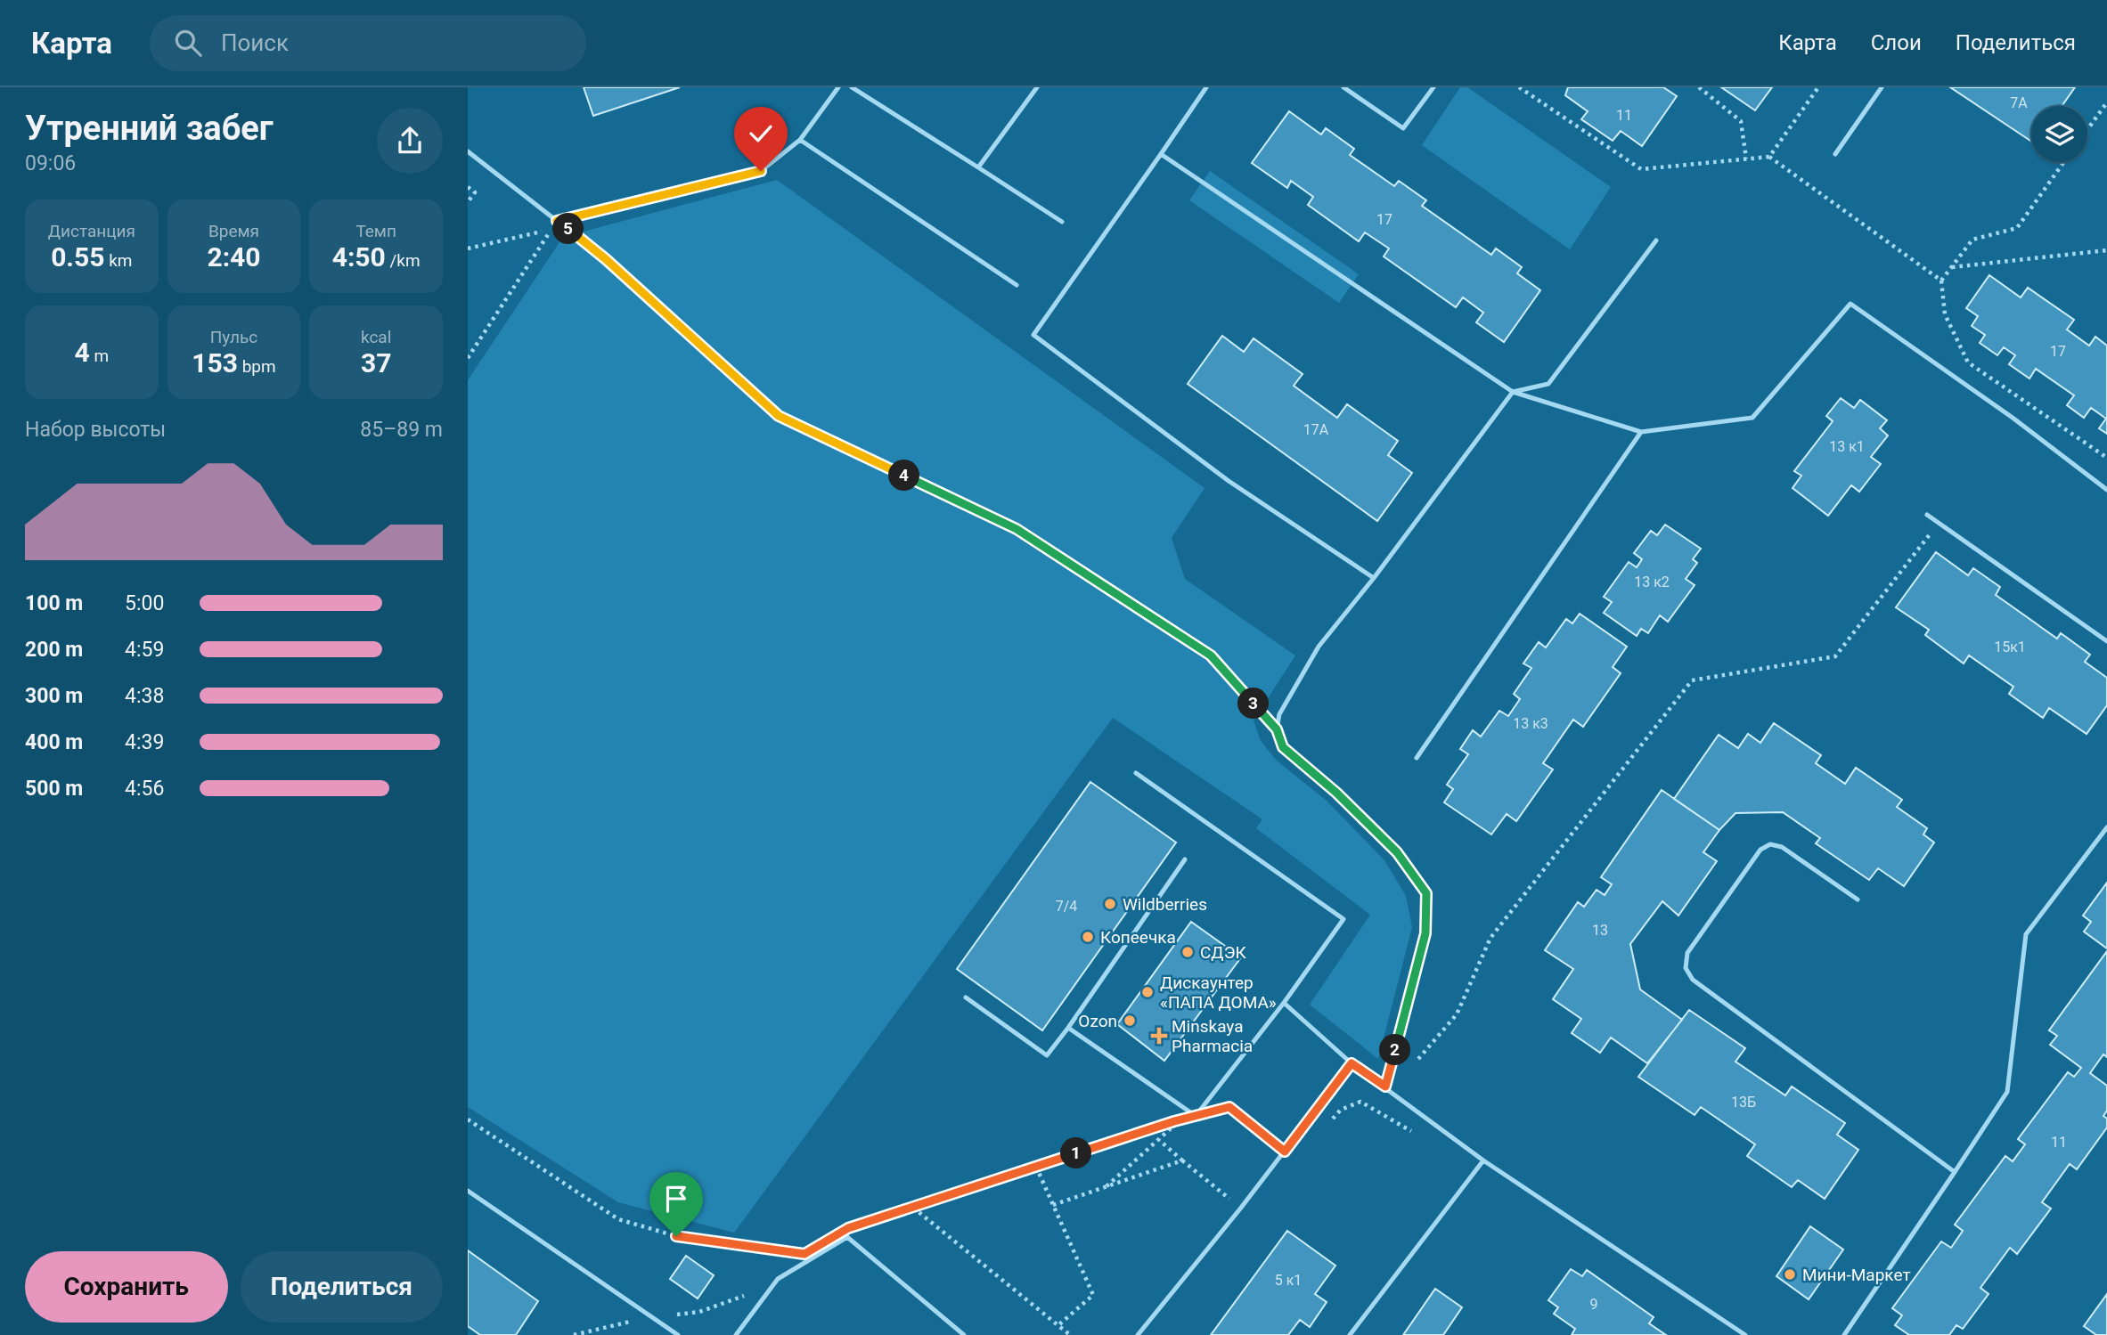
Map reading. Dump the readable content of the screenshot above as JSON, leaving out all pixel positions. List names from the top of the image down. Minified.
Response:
{"places":{"other":["Wildberries","Копеечка","СДЭК","Дискаунтер «ПАПА ДОМА»","Ozon","Мини-Маркет"],"health":["Minskaya Pharmacia"]},"house_numbers":["7А","11","17","17","17А","13 к1","13 к2","15к1","13 к3","7/4","13","13Б","11","5 к1","9"],"page":{"header":"Карта","search":"Поиск","nav":["Карта","Слои","Поделиться"],"heading":["Утренний забег","09:06"],"stats":[["Дистанция","0.55 km"],["Время","2:40"],["Темп","4:50 /km"],["4 m"],["Пульс","153 bpm"],["kcal","37"]],"pins":["5","4","3","2","1"],"chart":["Набор высоты","85–89 m"],"list":[{"name":"100 m","note":"5:00"},{"name":"200 m","note":"4:59"},{"name":"300 m","note":"4:38"},{"name":"400 m","note":"4:39"},{"name":"500 m","note":"4:56"}],"buttons":["Сохранить","Поделиться"]}}
